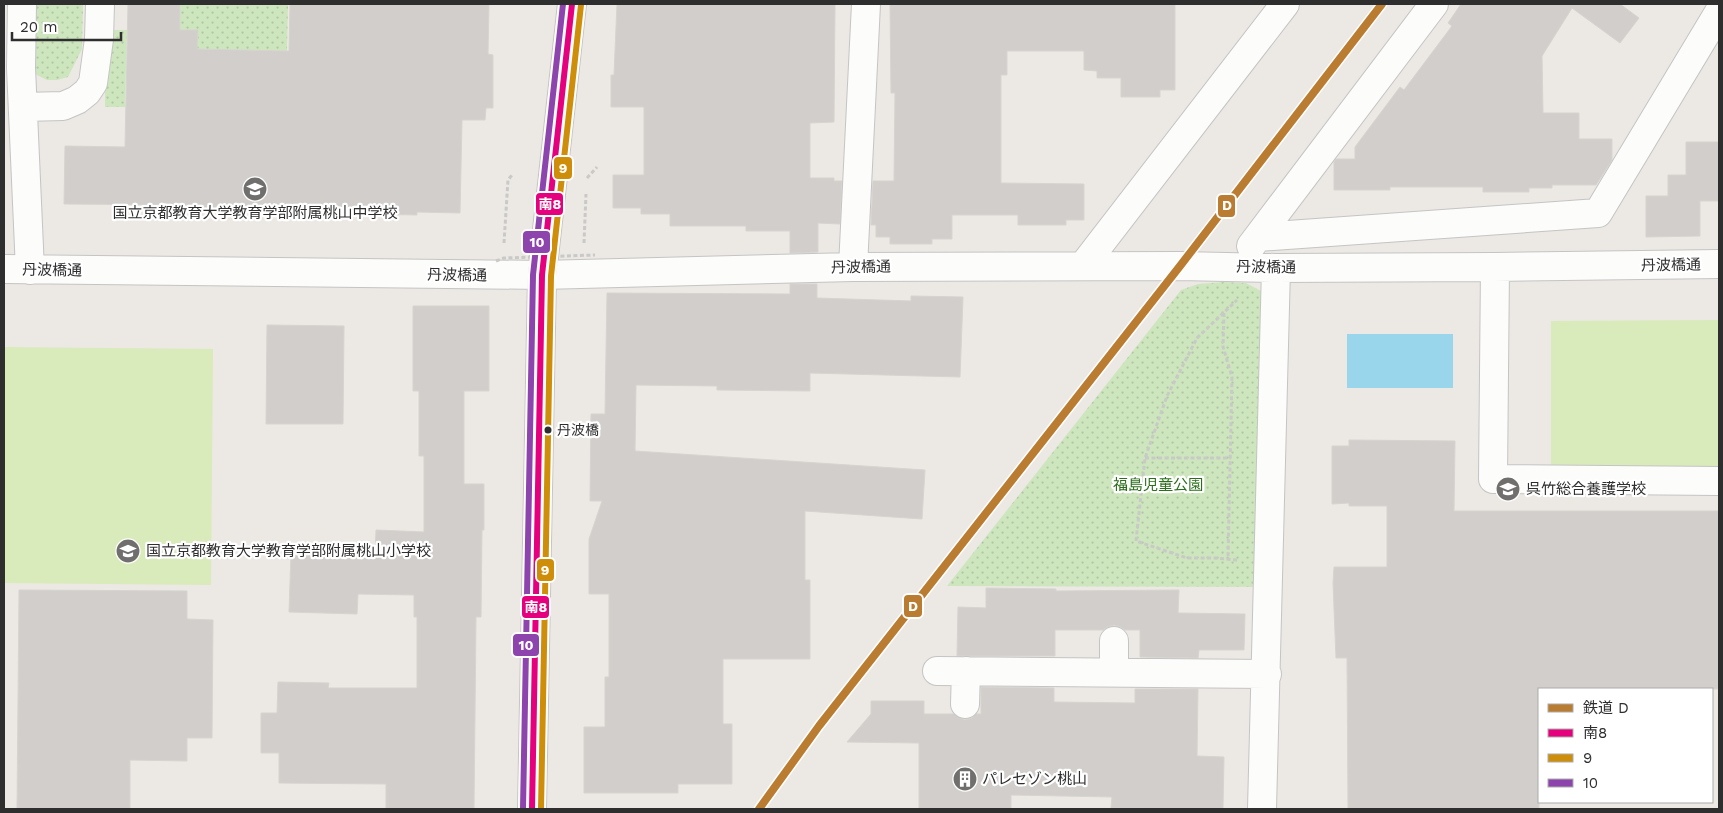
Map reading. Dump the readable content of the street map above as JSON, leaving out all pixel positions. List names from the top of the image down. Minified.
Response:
{"streets":{"street":["丹波橋通"]},"parks":["福島児童公園"],"places":{"school or university":["国立京都教育大学教育学部附属桃山中学校","呉竹総合養護学校","国立京都教育大学教育学部附属桃山小学校"],"other":["丹波橋"],"building":["パレセゾン桃山"]},"lines":["rail line D","transit line 南8","transit line 10","transit line 9"],"legend":["鉄道 D","南8","9","10"],"scale_bar":"20 m"}
